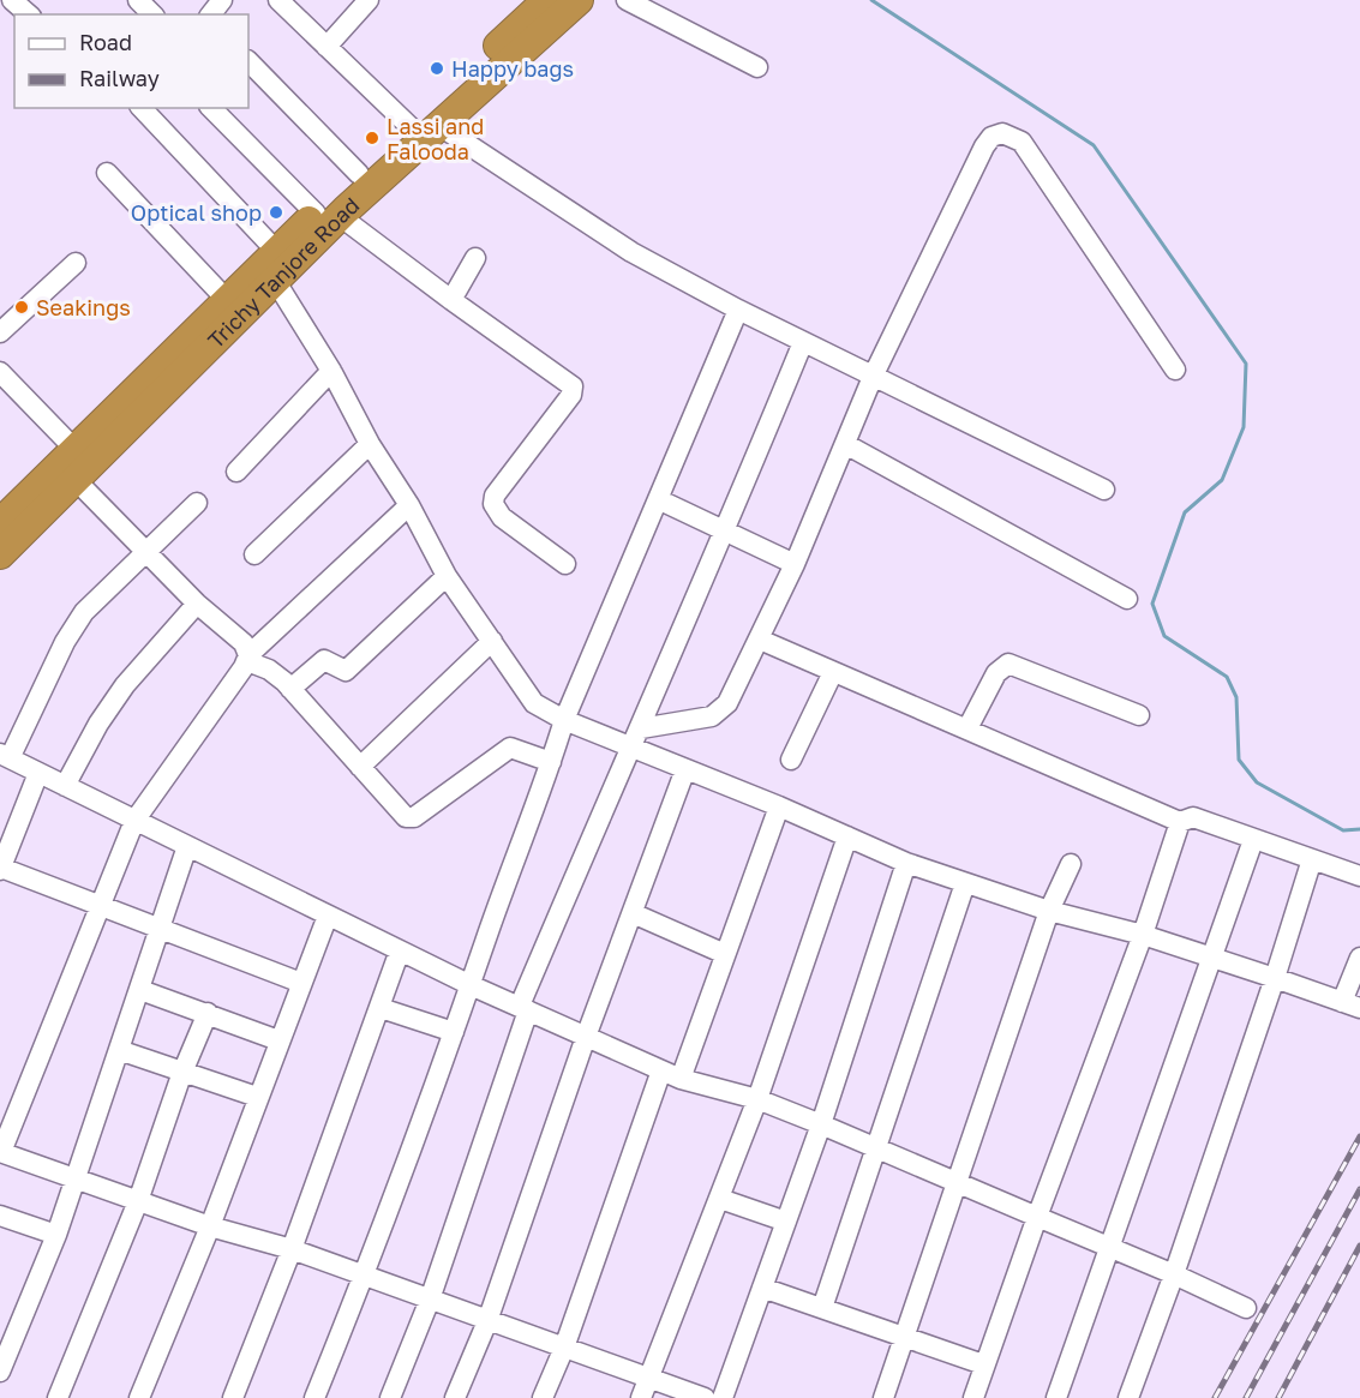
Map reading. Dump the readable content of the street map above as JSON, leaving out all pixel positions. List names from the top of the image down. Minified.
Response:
{"streets":{"highway":["Trichy Tanjore Road"]},"places":["Happy bags","Lassi and Falooda","Optical shop","Seakings"],"legend":["Road","Railway"]}
